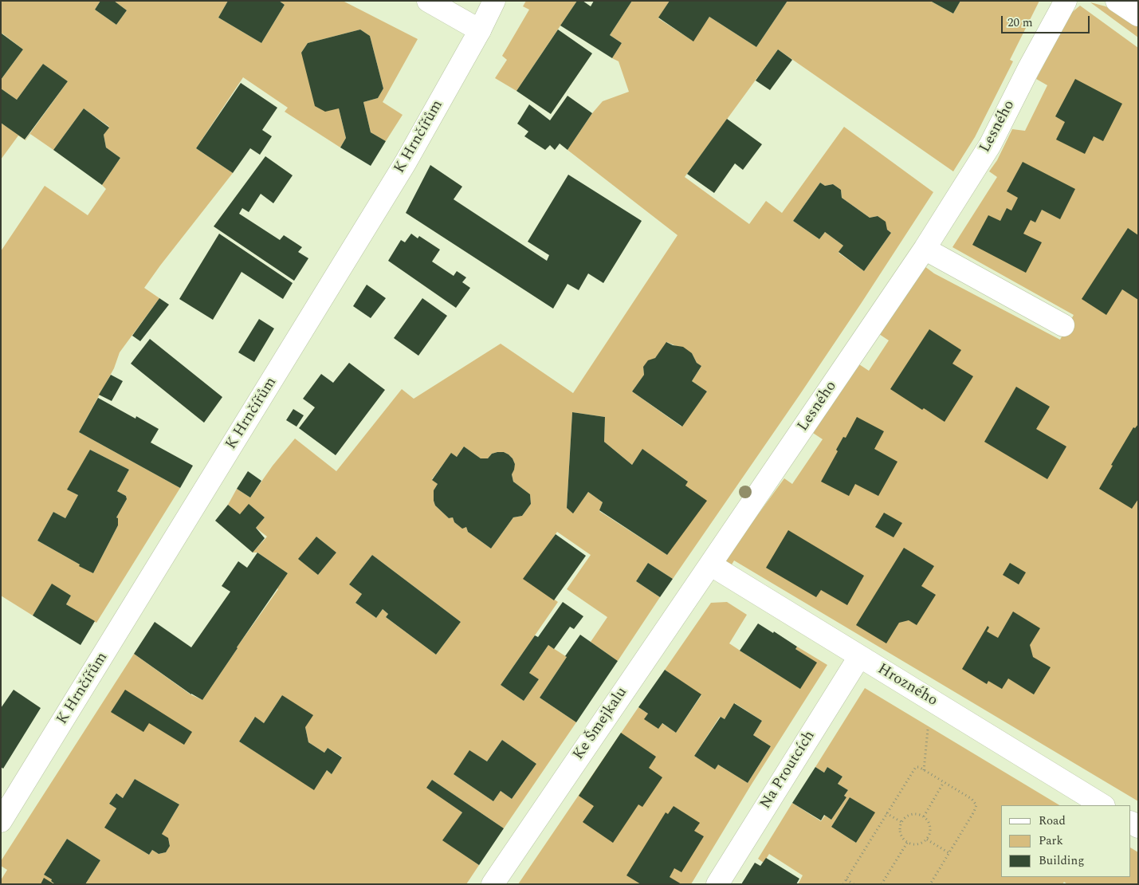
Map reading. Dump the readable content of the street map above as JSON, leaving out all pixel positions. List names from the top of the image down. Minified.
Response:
{"streets":{"street":["Lesného","K Hrnčířům","Hrozného","Ke Šmejkalu","Na Proutcích"]},"crossings":[["Lesného","Hrozného"],["Lesného","Ke Šmejkalu"],["Hrozného","Ke Šmejkalu"],["Hrozného","Na Proutcích"]],"legend":["Road","Park","Building"],"scale_bar":"20 m"}
